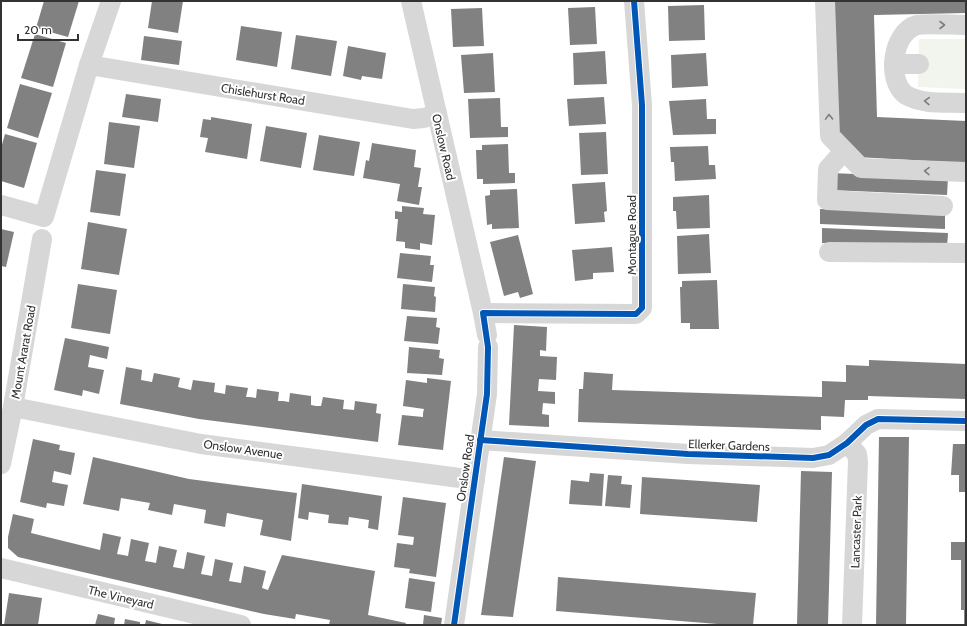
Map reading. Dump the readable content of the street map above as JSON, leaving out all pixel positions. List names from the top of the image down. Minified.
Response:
{"streets":{"street":["Chislehurst Road","Onslow Road","Montague Road","Mount Ararat Road","Ellerker Gardens","Onslow Avenue","Lancaster Park","The Vineyard"]},"crossings":[["Chislehurst Road","Onslow Road"],["Onslow Road","Montague Road"],["Onslow Road","Ellerker Gardens"],["Onslow Road","Onslow Avenue"],["Mount Ararat Road","Onslow Avenue"],["Ellerker Gardens","Lancaster Park"]],"scale_bar":"20 m"}
